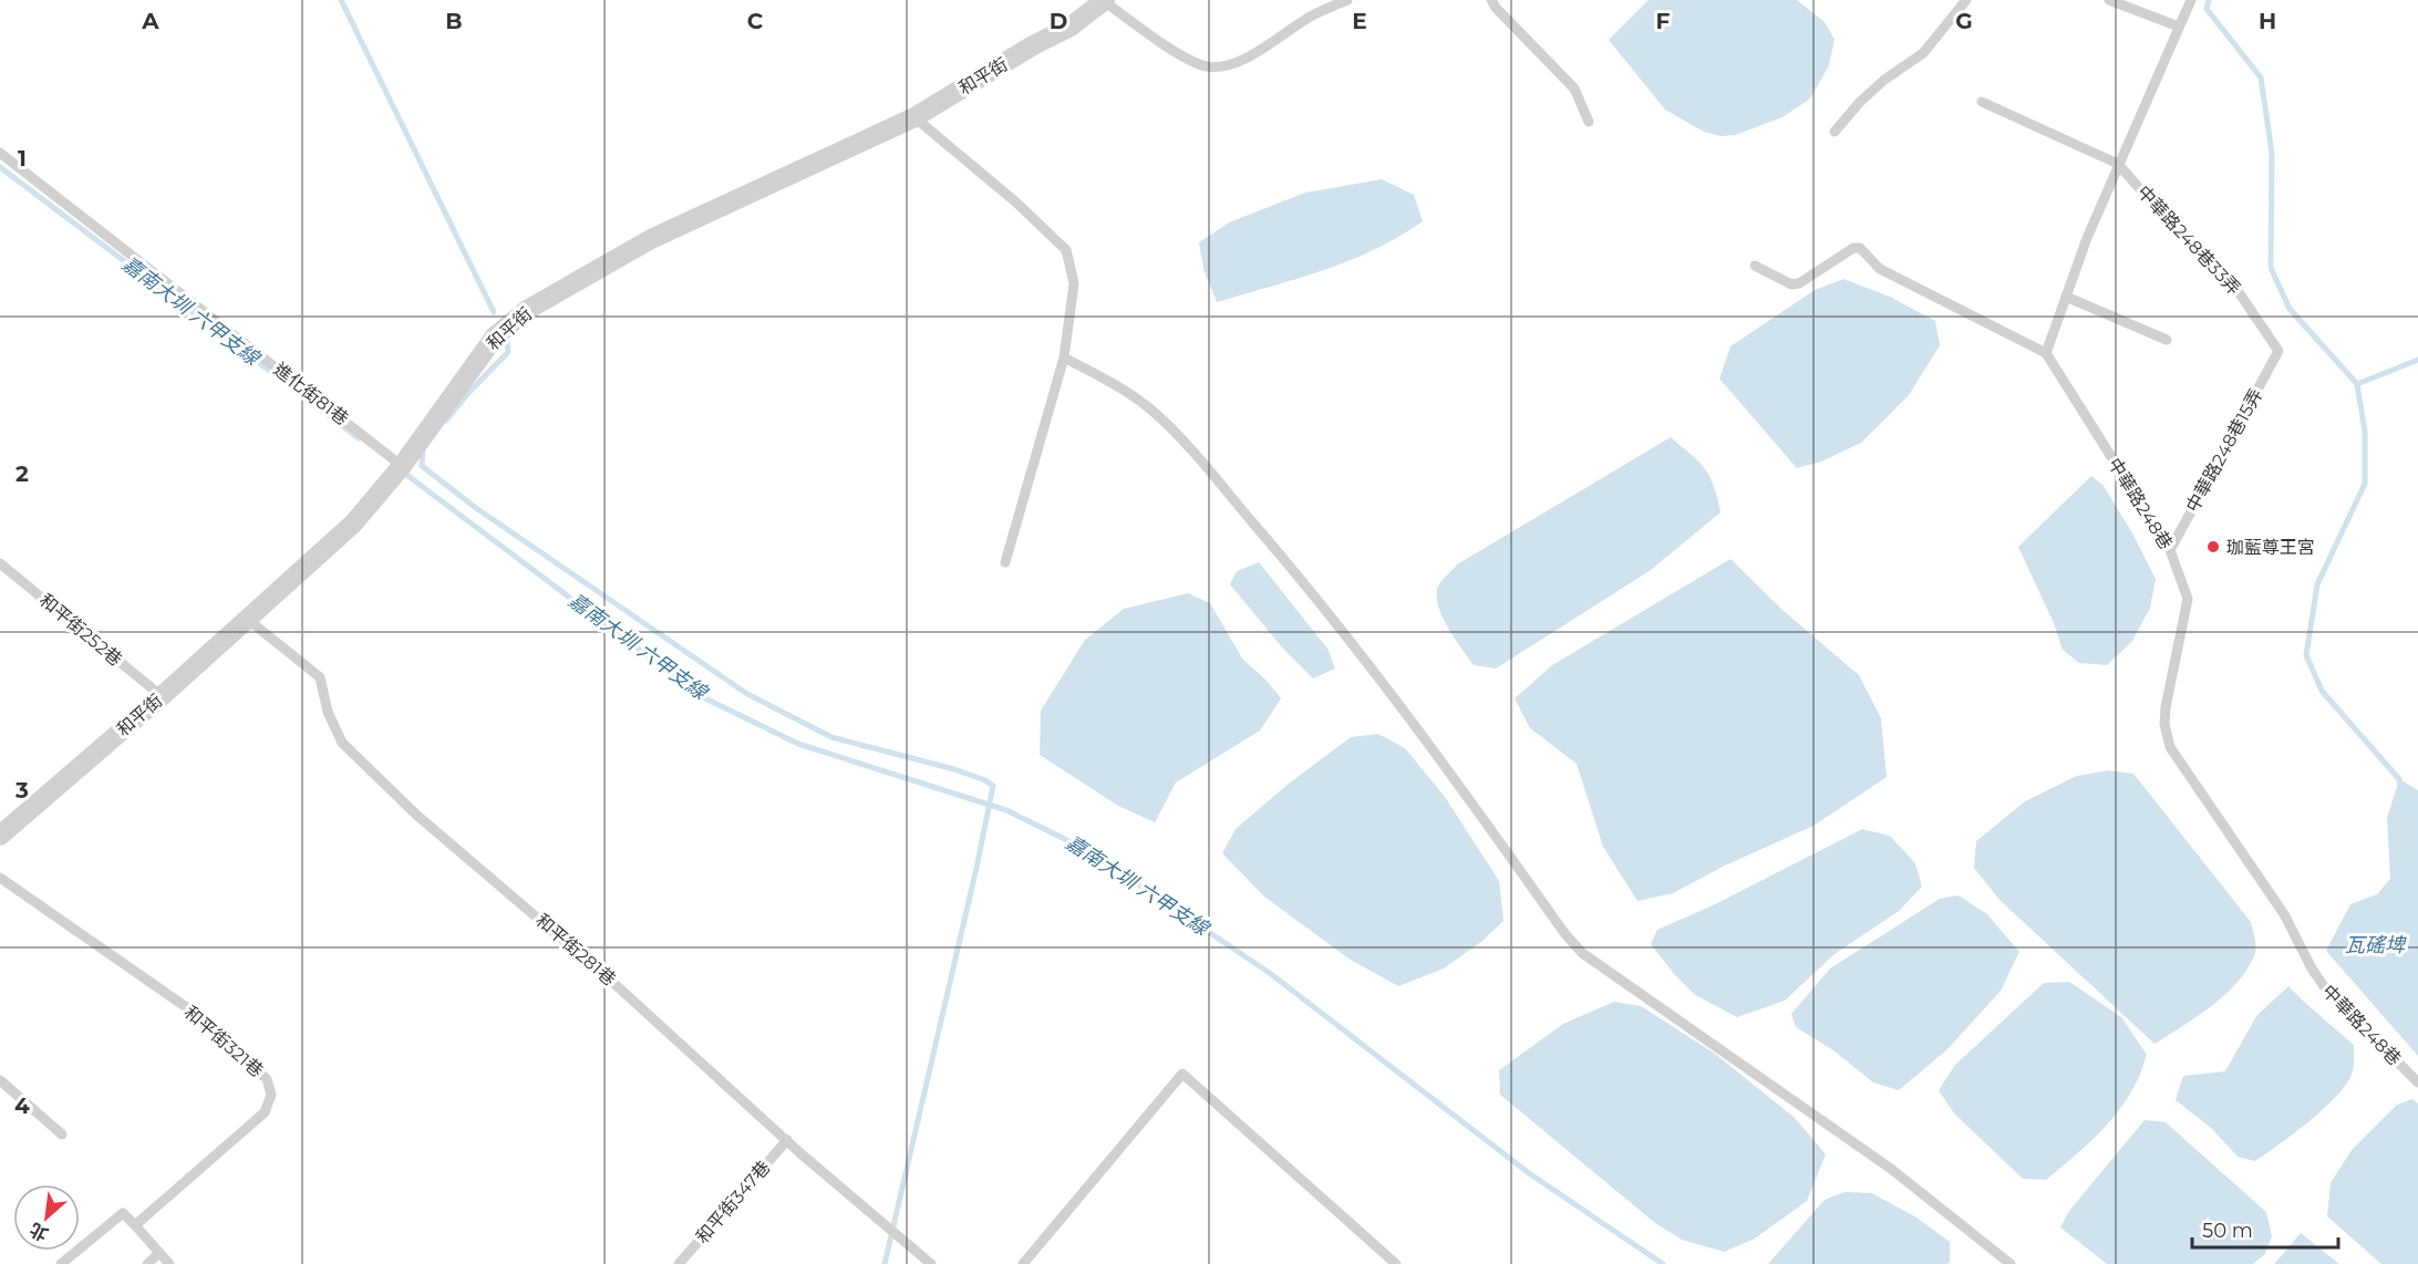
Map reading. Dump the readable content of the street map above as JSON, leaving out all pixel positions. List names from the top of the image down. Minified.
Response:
{"streets":{"street":["和平街"],"lane":["中華路248巷33弄","進化街81巷","中華路248巷15弄","中華路248巷","和平街252巷","和平街281巷","和平街321巷","和平街347巷"]},"crossings":[["和平街","進化街81巷"],["和平街","和平街252巷"],["和平街","和平街281巷"],["中華路248巷33弄","中華路248巷15弄"],["中華路248巷15弄","中華路248巷"],["和平街281巷","和平街347巷"]],"water":["嘉南大圳 六甲支線","瓦磘埤"],"places":["珈藍尊王宮"],"scale_bar":"50 m","north":"bottom left","grid":{"columns":["A","B","C","D","E","F","G","H"],"rows":["1","2","3","4"]}}
